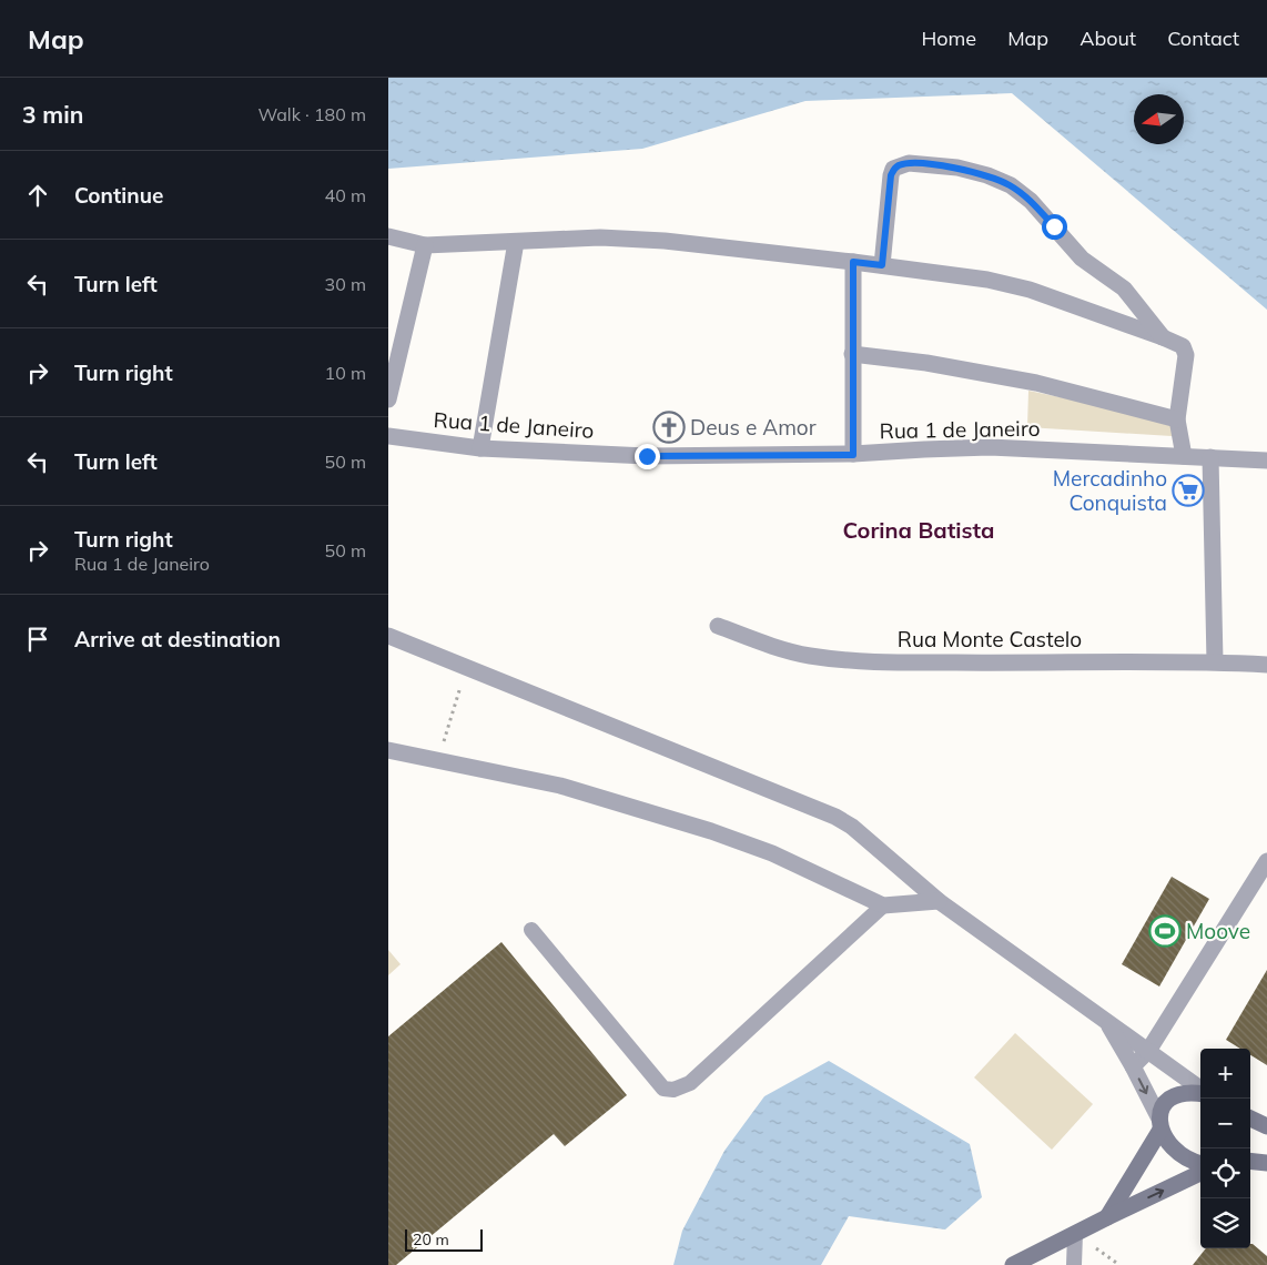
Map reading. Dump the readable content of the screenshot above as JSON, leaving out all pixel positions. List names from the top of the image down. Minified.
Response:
{"streets":{"street":["Rua 1 de Janeiro","Rua Monte Castelo"]},"districts":["Corina Batista"],"places":{"church":["Deus e Amor"],"supermarket":["Mercadinho Conquista"],"sports":["Moove"]},"scale_bar":"20 m","north":"left","page":{"header":"Map","nav":["Home","Map","About","Contact"],"heading":["3 min","Walk · 180 m"],"list":[["Continue","40 m"],["Turn left","30 m"],["Turn right","10 m"],["Turn left","50 m"],["Turn right","Rua 1 de Janeiro","50 m"],"Arrive at destination"],"map_buttons":["+","−"],"scale":"20 m"}}
